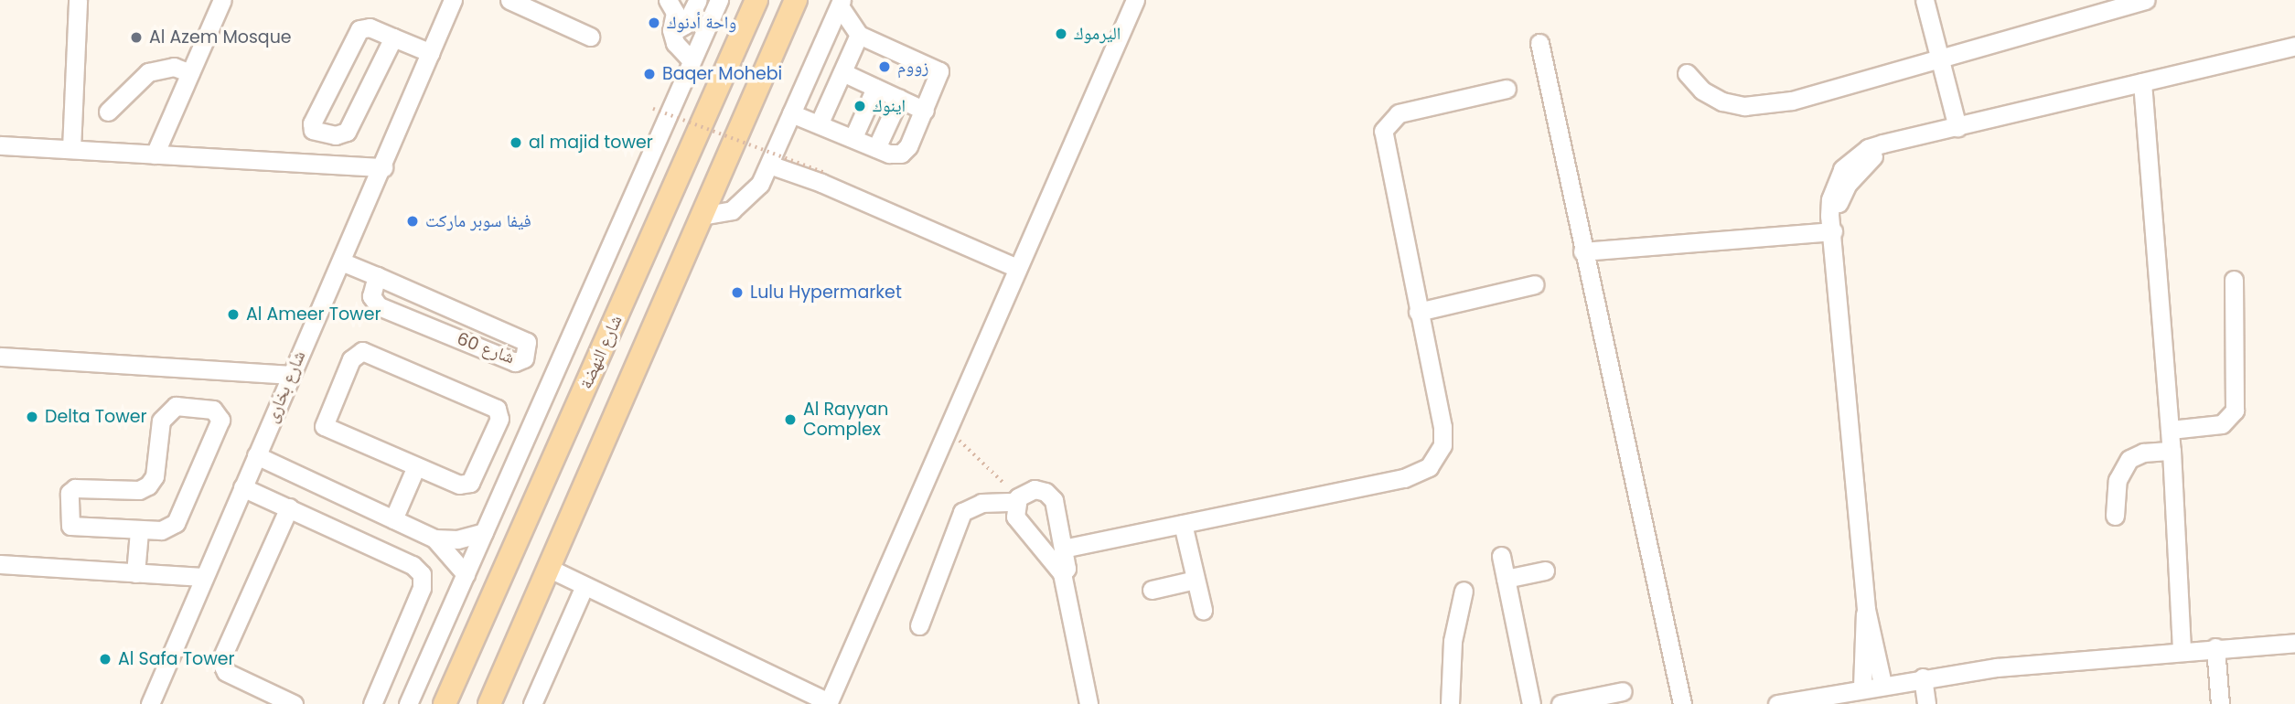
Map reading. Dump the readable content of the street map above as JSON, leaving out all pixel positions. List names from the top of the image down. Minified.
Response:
{"streets":{"main road":["شارع النهضة"],"street":["شارع 60","شارع بخارى"]},"crossings":[["شارع 60","شارع بخارى"]],"places":["واحة أدنوك","اليرموك","Al Azem Mosque","زووم","Baqer Mohebi","اينوك","al majid tower","فيفا سوبر ماركت","Lulu Hypermarket","Al Ameer Tower","Delta Tower","Al Rayyan Complex","Al Safa Tower"]}
